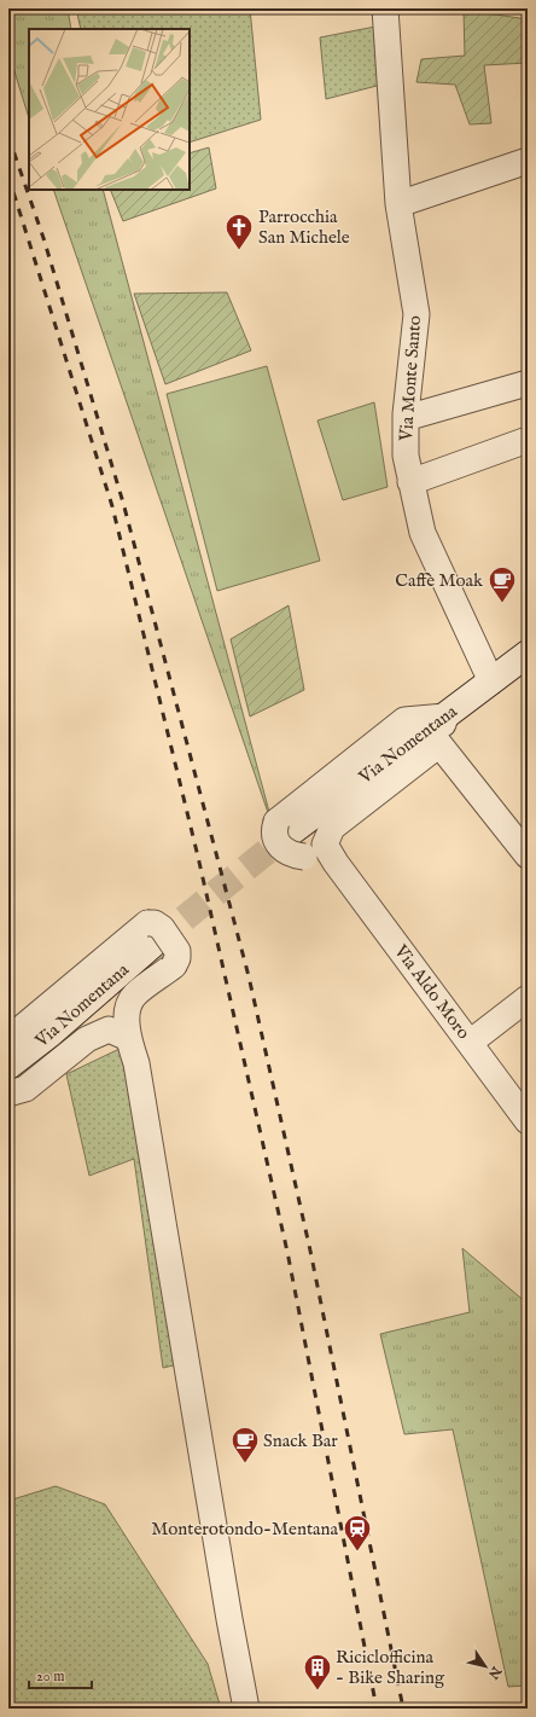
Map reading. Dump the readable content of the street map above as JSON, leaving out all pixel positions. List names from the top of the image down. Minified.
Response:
{"streets":{"main road":["Via Nomentana"],"street":["Via Monte Santo","Via Aldo Moro"]},"crossings":[["Via Monte Santo","Via Nomentana"]],"places":{"church":["Parrocchia San Michele"],"cafe":["Caffè Moak","Snack Bar"],"station":["Monterotondo-Mentana"],"building":["Riciclofficina - Bike Sharing"]},"scale_bar":"20 m","north":"bottom right"}
